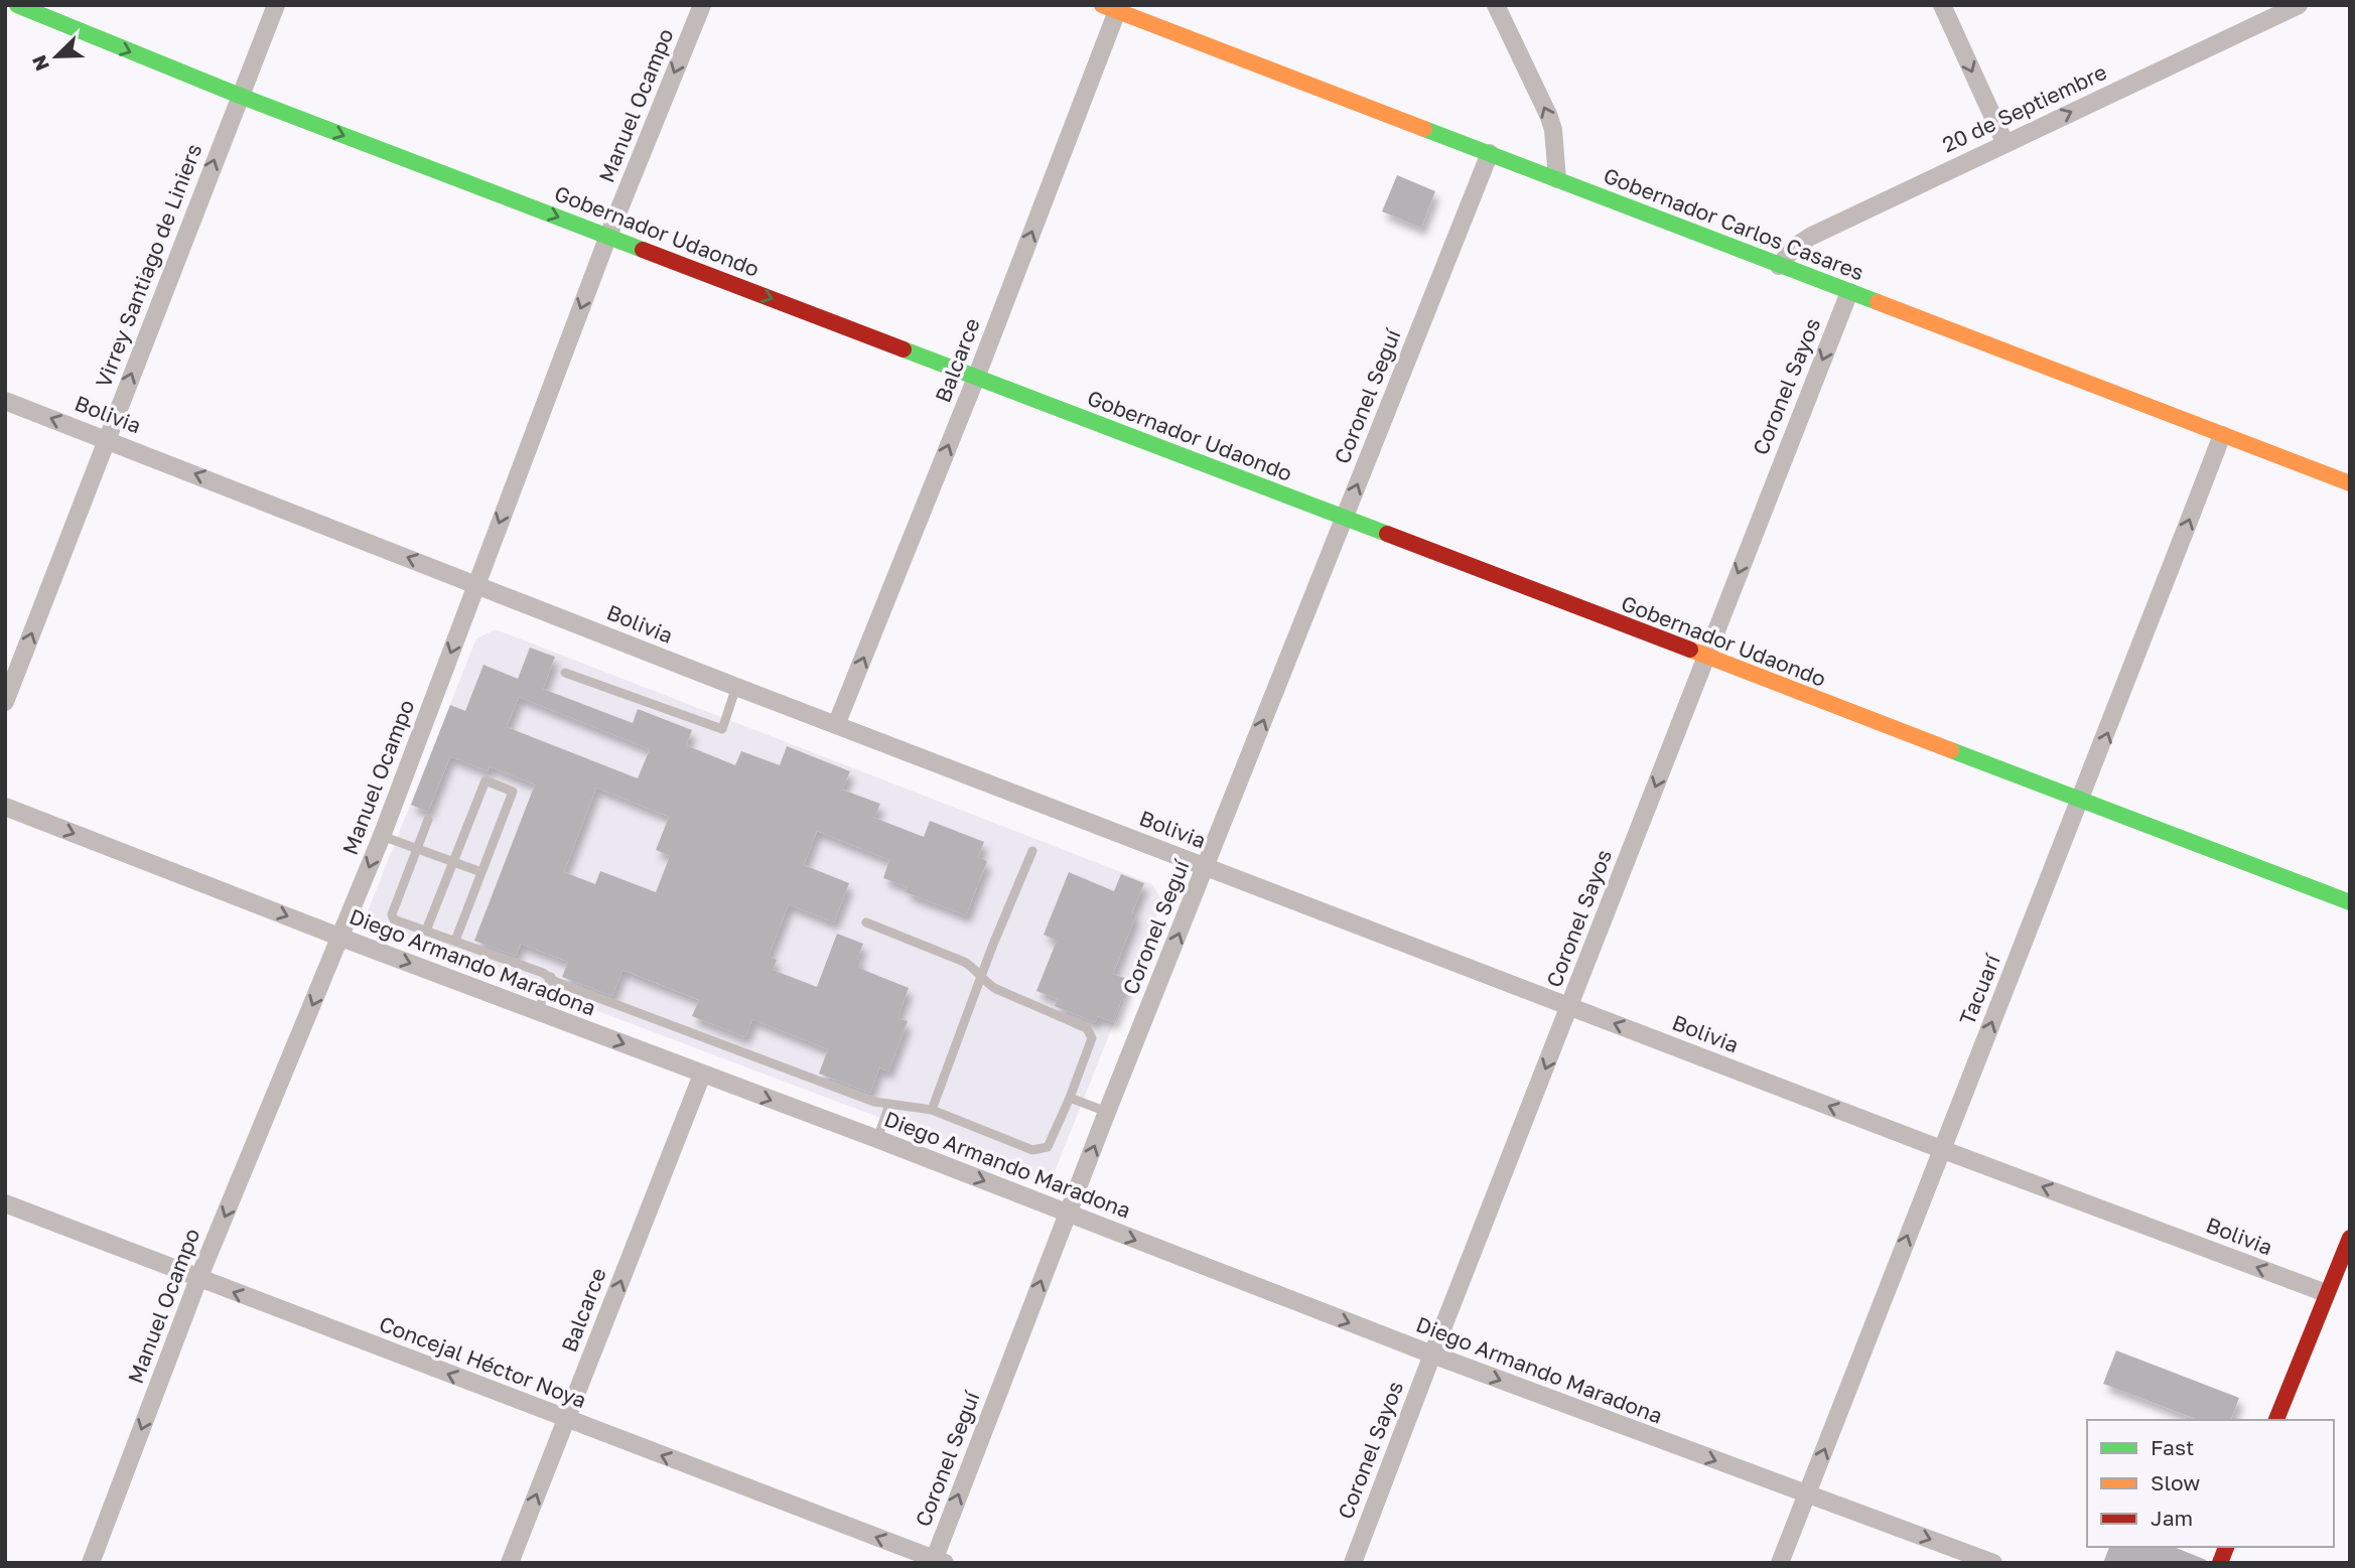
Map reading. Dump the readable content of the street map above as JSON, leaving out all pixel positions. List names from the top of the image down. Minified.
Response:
{"streets":{"street":["Manuel Ocampo","20 de Septiembre","Gobernador Carlos Casares","Gobernador Udaondo","Virrey Santiago de Liniers","Balcarce","Coronel Sayos","Coronel Seguí","Bolivia","Diego Armando Maradona","Tacuarí","Concejal Héctor Noya"]},"crossings":[["Manuel Ocampo","Gobernador Udaondo"],["Manuel Ocampo","Bolivia"],["Manuel Ocampo","Diego Armando Maradona"],["Manuel Ocampo","Concejal Héctor Noya"],["20 de Septiembre","Gobernador Carlos Casares"],["Gobernador Carlos Casares","Balcarce"],["Gobernador Carlos Casares","Coronel Sayos"],["Gobernador Carlos Casares","Coronel Seguí"],["Gobernador Carlos Casares","Tacuarí"],["Gobernador Udaondo","Virrey Santiago de Liniers"],["Gobernador Udaondo","Balcarce"],["Gobernador Udaondo","Coronel Sayos"],["Gobernador Udaondo","Coronel Seguí"],["Gobernador Udaondo","Tacuarí"],["Virrey Santiago de Liniers","Bolivia"],["Balcarce","Bolivia"],["Balcarce","Diego Armando Maradona"],["Balcarce","Concejal Héctor Noya"],["Coronel Sayos","Bolivia"],["Coronel Sayos","Diego Armando Maradona"],["Coronel Seguí","Bolivia"],["Coronel Seguí","Diego Armando Maradona"],["Coronel Seguí","Concejal Héctor Noya"],["Bolivia","Tacuarí"],["Diego Armando Maradona","Tacuarí"]],"one_way":["Manuel Ocampo","20 de Septiembre","Gobernador Udaondo","Virrey Santiago de Liniers","Balcarce","Coronel Sayos","Coronel Seguí","Bolivia","Diego Armando Maradona","Tacuarí","Concejal Héctor Noya"],"legend":["Fast","Slow","Jam"],"north":"bottom left"}
